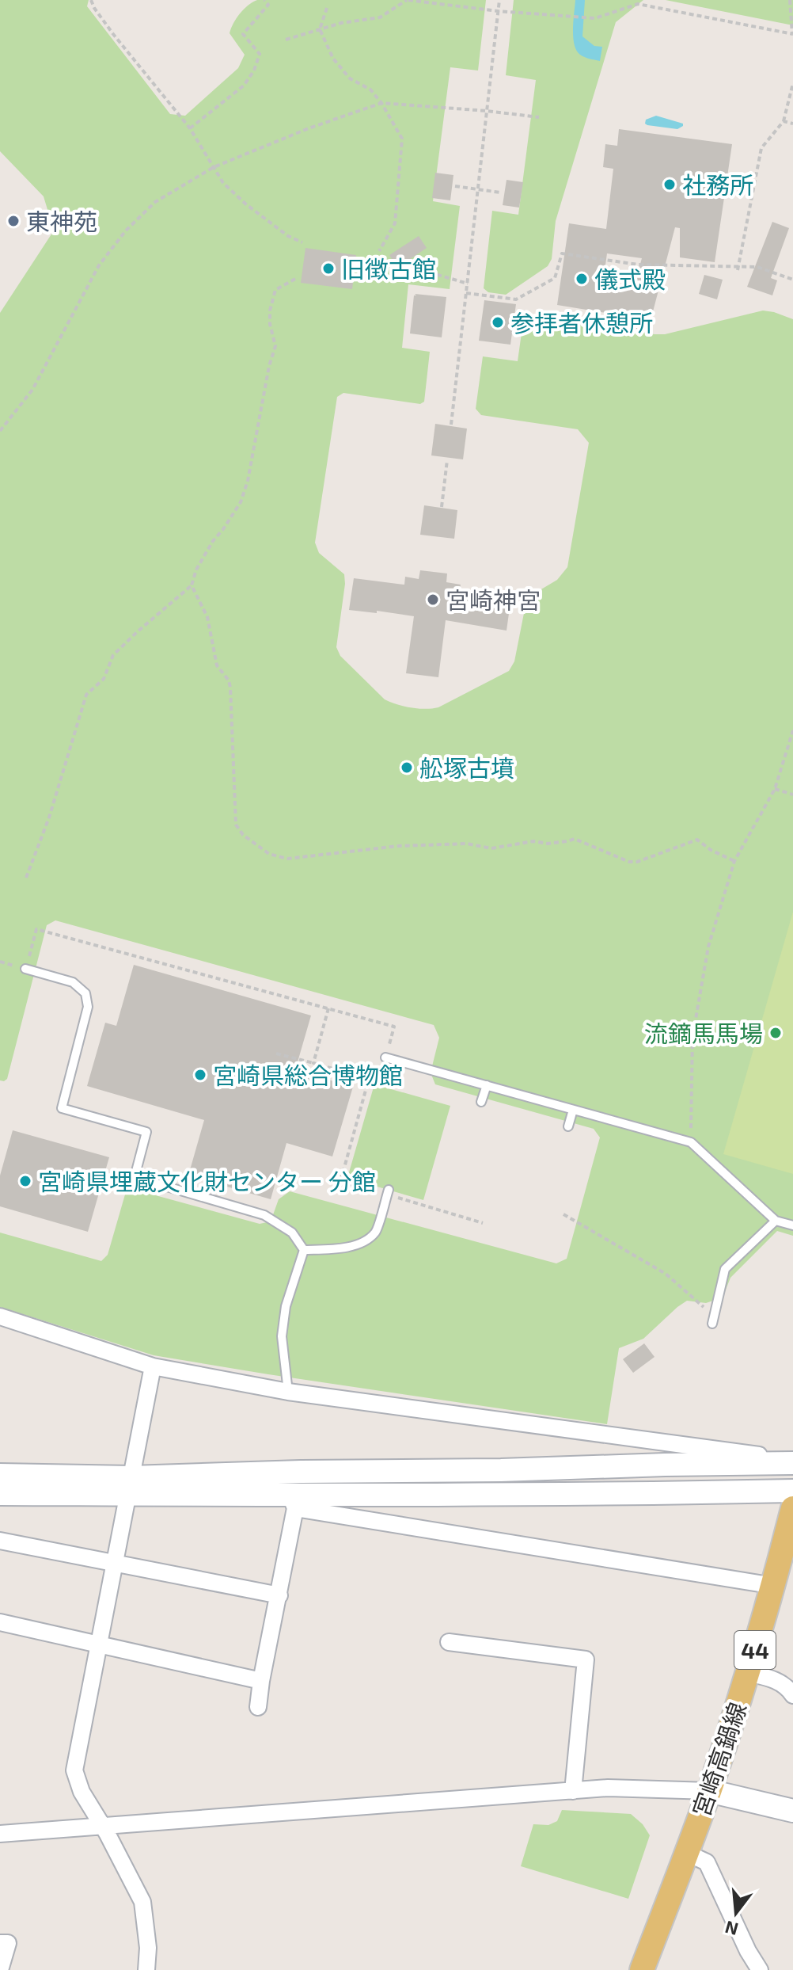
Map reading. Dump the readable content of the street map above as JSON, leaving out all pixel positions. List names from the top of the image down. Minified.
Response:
{"streets":{"main road":["44","宮崎高鍋線"]},"places":["社務所","東神苑","旧徴古館","儀式殿","参拝者休憩所","宮崎神宮","舩塚古墳","流鏑馬馬場","宮崎県総合博物館","宮崎県埋蔵文化財センター 分館"],"north":"bottom"}
